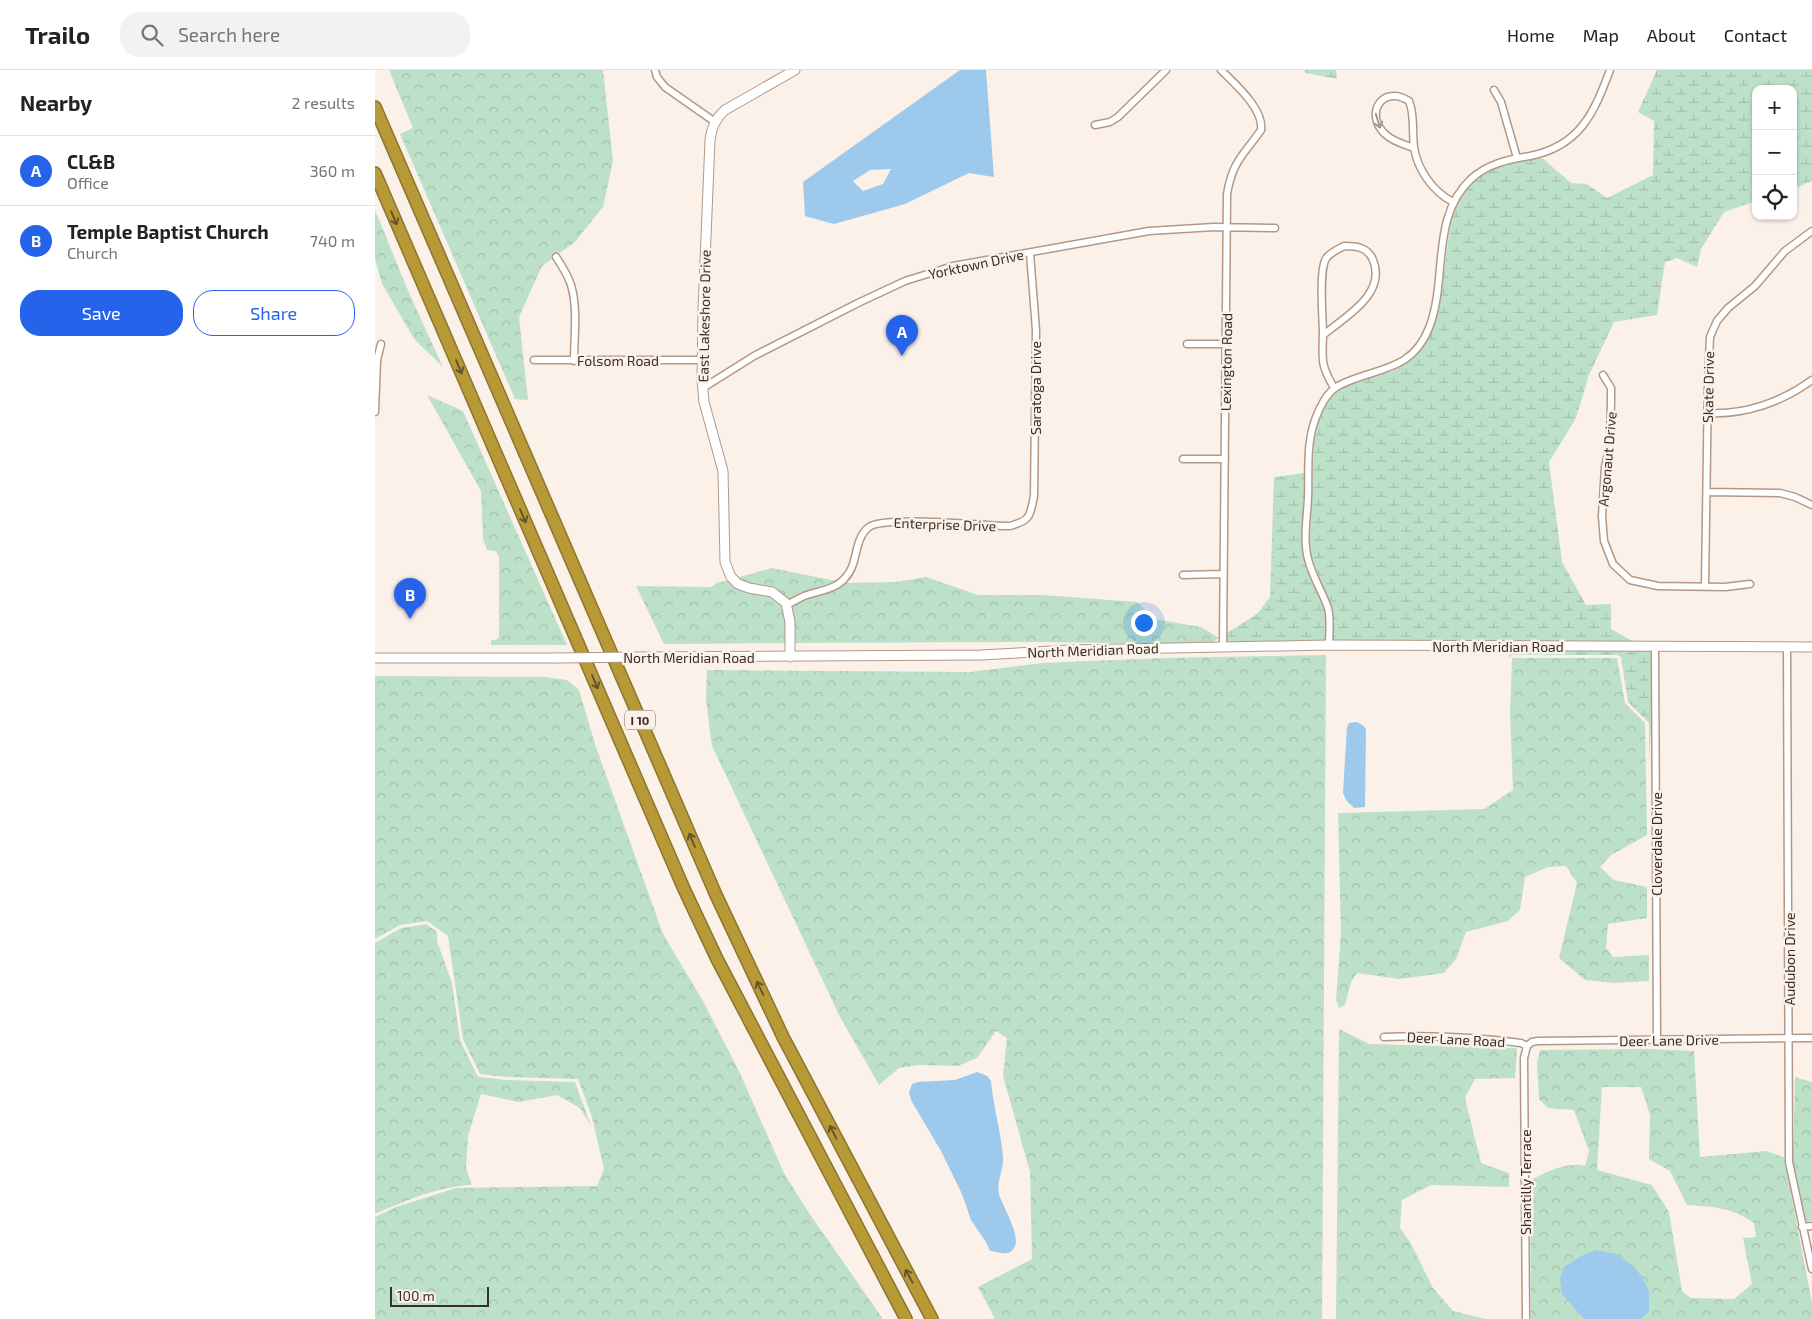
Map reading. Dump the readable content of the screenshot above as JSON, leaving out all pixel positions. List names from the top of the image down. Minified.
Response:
{"streets":{"highway":["I 10"],"main road":["East Lakeshore Drive","North Meridian Road"],"street":["Yorktown Drive","Folsom Road","Lexington Road","Skate Drive","Saratoga Drive","Argonaut Drive","Enterprise Drive","Cloverdale Drive","Audubon Drive","Deer Lane Road","Deer Lane Drive","Shantilly Terrace"]},"crossings":[["Yorktown Drive","East Lakeshore Drive"],["Yorktown Drive","Lexington Road"],["Yorktown Drive","Saratoga Drive"],["East Lakeshore Drive","Folsom Road"],["East Lakeshore Drive","Enterprise Drive"],["Lexington Road","North Meridian Road"],["Skate Drive","Argonaut Drive"],["Saratoga Drive","Enterprise Drive"],["North Meridian Road","Cloverdale Drive"],["North Meridian Road","Audubon Drive"],["Cloverdale Drive","Deer Lane Drive"],["Audubon Drive","Deer Lane Drive"],["Deer Lane Road","Deer Lane Drive"],["Deer Lane Road","Shantilly Terrace"],["Deer Lane Drive","Shantilly Terrace"]],"scale_bar":"100 m","page":{"header":"Trailo","search":"Search here","nav":["Home","Map","About","Contact"],"heading":["Nearby","2 results"],"map_buttons":["+","−"],"list":[{"mark":"A","name":"CL&B","note":"Office","value":"360 m"},{"mark":"B","name":"Temple Baptist Church","note":"Church","value":"740 m"}],"buttons":["Save","Share"],"pins":["A","B"],"scale":"100 m"}}
